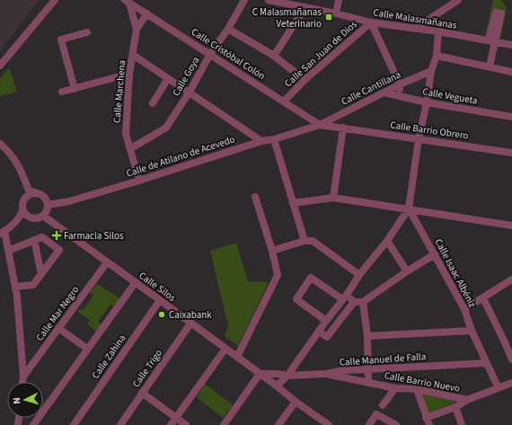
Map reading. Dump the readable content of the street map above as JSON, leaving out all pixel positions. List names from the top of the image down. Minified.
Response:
{"streets":{"street":["Calle Malasmañanas","Calle Cristóbal Colón","Calle San Juan de Dios","Calle Goya","Calle Cantillana","Calle Marchena","Calle Vegueta","Calle Barrio Obrero","Calle de Atilano de Acevedo","Calle Isaac Albéniz","Calle Silos","Calle Mar Negro","Calle Zahina","Calle Manuel de Falla","Calle Trigo","Calle Barrio Nuevo"]},"crossings":[["Calle Malasmañanas","Calle San Juan de Dios"],["Calle Cristóbal Colón","Calle San Juan de Dios"],["Calle Cristóbal Colón","Calle Goya"],["Calle Cristóbal Colón","Calle Cantillana"],["Calle Cristóbal Colón","Calle Marchena"],["Calle Cristóbal Colón","Calle Barrio Obrero"],["Calle Cristóbal Colón","Calle de Atilano de Acevedo"],["Calle Goya","Calle Marchena"],["Calle Cantillana","Calle Vegueta"],["Calle Cantillana","Calle Barrio Obrero"],["Calle Cantillana","Calle de Atilano de Acevedo"],["Calle Marchena","Calle de Atilano de Acevedo"],["Calle Barrio Obrero","Calle de Atilano de Acevedo"],["Calle de Atilano de Acevedo","Calle Silos"],["Calle Isaac Albéniz","Calle Manuel de Falla"],["Calle Isaac Albéniz","Calle Barrio Nuevo"],["Calle Silos","Calle Mar Negro"],["Calle Silos","Calle Zahina"],["Calle Silos","Calle Trigo"],["Calle Manuel de Falla","Calle Barrio Nuevo"]],"places":{"transit":["C Malasmañanas Veterinario"],"health":["Farmacia Silos"],"other":["Caixabank"]},"north":"left"}
